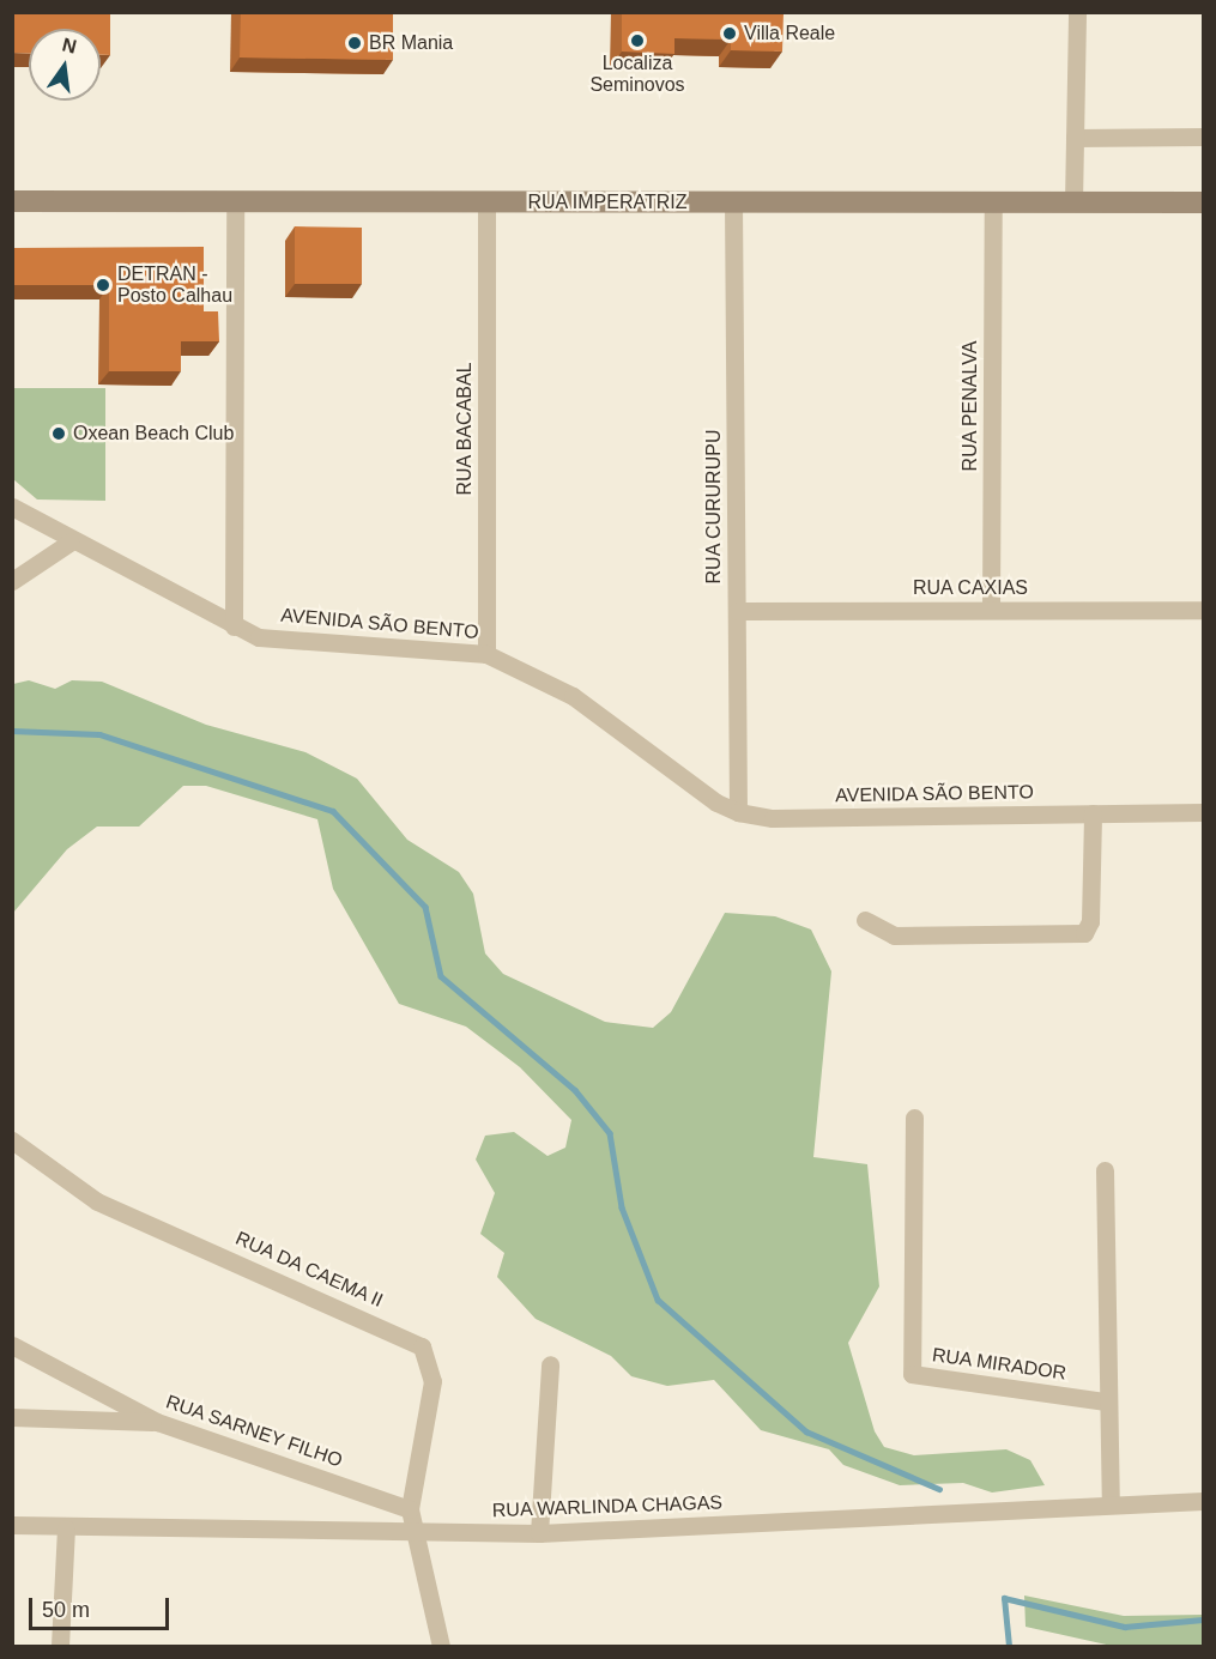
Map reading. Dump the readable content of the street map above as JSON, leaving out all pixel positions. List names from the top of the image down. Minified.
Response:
{"streets":{"street":["RUA IMPERATRIZ","RUA PENALVA","RUA BACABAL","RUA CURURUPU","RUA CAXIAS","AVENIDA SÃO BENTO","RUA DA CAEMA II","RUA MIRADOR","RUA SARNEY FILHO","RUA WARLINDA CHAGAS"]},"crossings":[["RUA IMPERATRIZ","RUA PENALVA"],["RUA IMPERATRIZ","RUA BACABAL"],["RUA IMPERATRIZ","RUA CURURUPU"],["RUA PENALVA","RUA CAXIAS"],["RUA BACABAL","AVENIDA SÃO BENTO"],["RUA CURURUPU","RUA CAXIAS"],["RUA CURURUPU","AVENIDA SÃO BENTO"],["RUA DA CAEMA II","RUA SARNEY FILHO"],["RUA DA CAEMA II","RUA WARLINDA CHAGAS"]],"places":["Villa Reale","Localiza Seminovos","BR Mania","DETRAN - Posto Calhau","Oxean Beach Club"],"scale_bar":"50 m","north":"top"}
